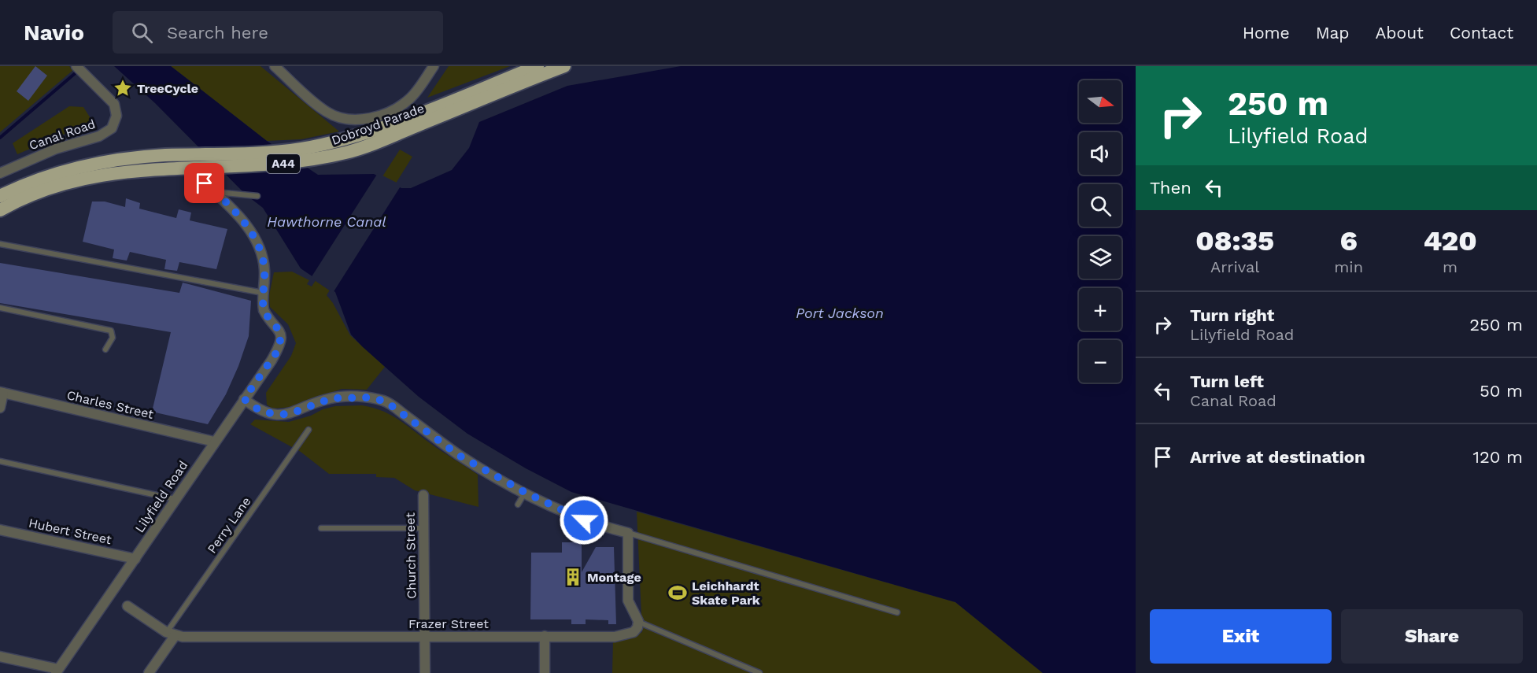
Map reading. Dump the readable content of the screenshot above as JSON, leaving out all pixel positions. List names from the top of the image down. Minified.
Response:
{"streets":{"highway":["Dobroyd Parade","A44"],"street":["Canal Road","Charles Street","Lilyfield Road","Hubert Street","Church Street","Frazer Street"],"lane":["Perry Lane"]},"crossings":[["Charles Street","Lilyfield Road"],["Lilyfield Road","Hubert Street"],["Perry Lane","Frazer Street"],["Church Street","Frazer Street"]],"water":["Hawthorne Canal","Port Jackson"],"places":{"place":["TreeCycle"],"building":["Montage"],"sports":["Leichhardt Skate Park"]},"north":"right","page":{"header":"Navio","search":"Search here","nav":["Home","Map","About","Contact"],"turn":["250 m","Lilyfield Road"],"map_buttons":["+","−"],"then":"Then","eta":["08:35","Arrival","6","min","420","m"],"list":[{"name":"Turn right","note":"Lilyfield Road","value":"250 m"},{"name":"Turn left","note":"Canal Road","value":"50 m"},{"name":"Arrive at destination","value":"120 m"}],"buttons":["Exit","Share"]}}
